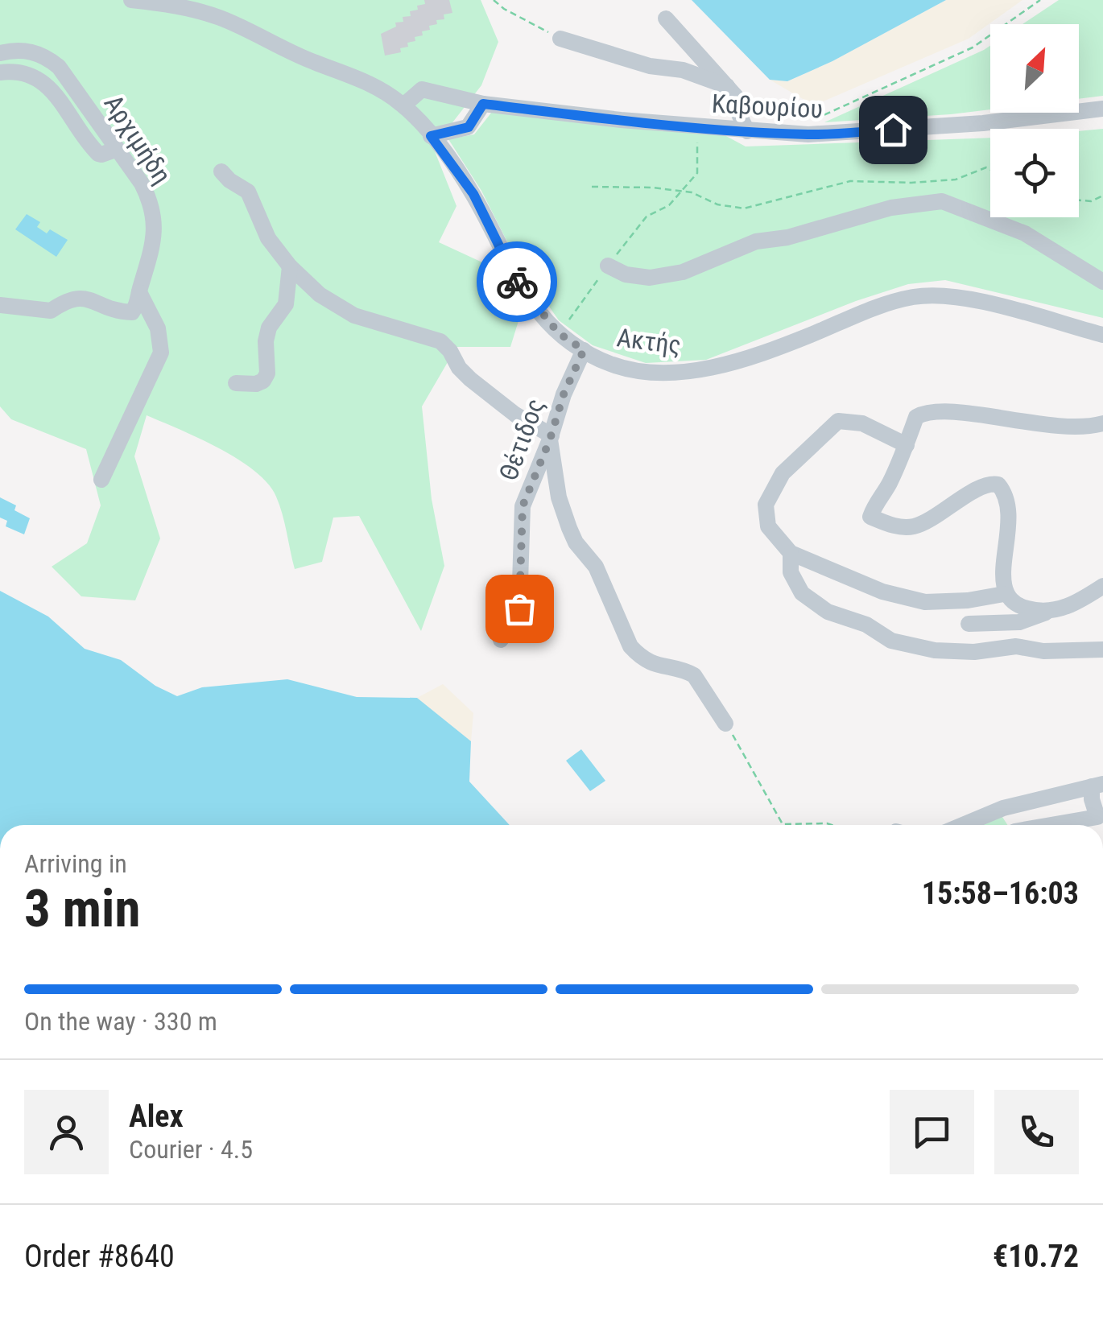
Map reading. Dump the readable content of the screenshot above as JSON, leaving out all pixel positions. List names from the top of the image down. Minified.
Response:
{"streets":{"street":["Καβουρίου","Αρχιμήδη","Ακτής","Θέτιδος"]},"crossings":[["Καβουρίου","Ακτής"],["Ακτής","Θέτιδος"]],"north":"top right","page":{"heading":["3 min","Arriving in","15:58–16:03"],"panel":["Alex","Courier · 4.5","Order #8640","€10.72"],"bar":"On the way · 330 m"}}
